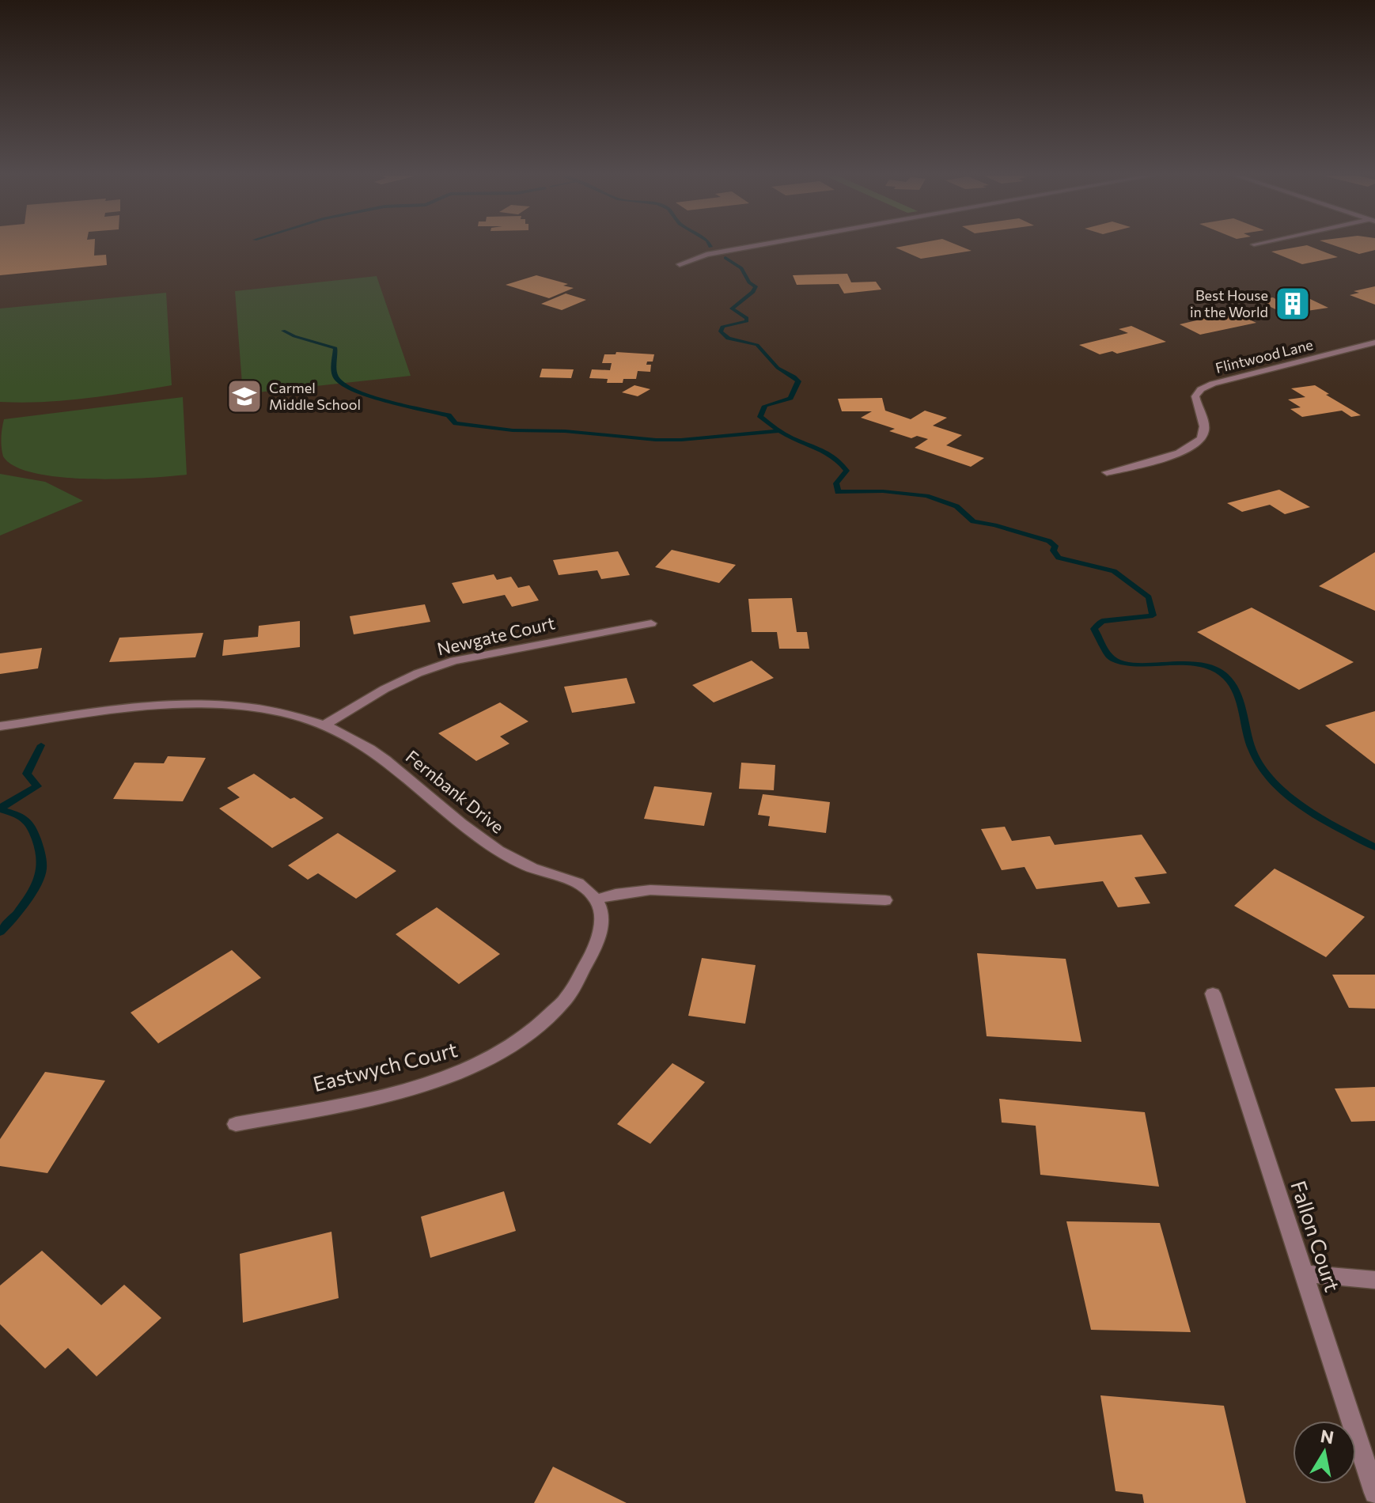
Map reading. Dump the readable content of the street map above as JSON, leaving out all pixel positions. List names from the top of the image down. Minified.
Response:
{"streets":{"street":["Flintwood Lane","Newgate Court","Fernbank Drive","Eastwych Court","Fallon Court"]},"crossings":[["Newgate Court","Fernbank Drive"],["Fernbank Drive","Eastwych Court"]],"places":{"building":["Best House in the World"],"school or university":["Carmel Middle School"]},"north":"top"}
